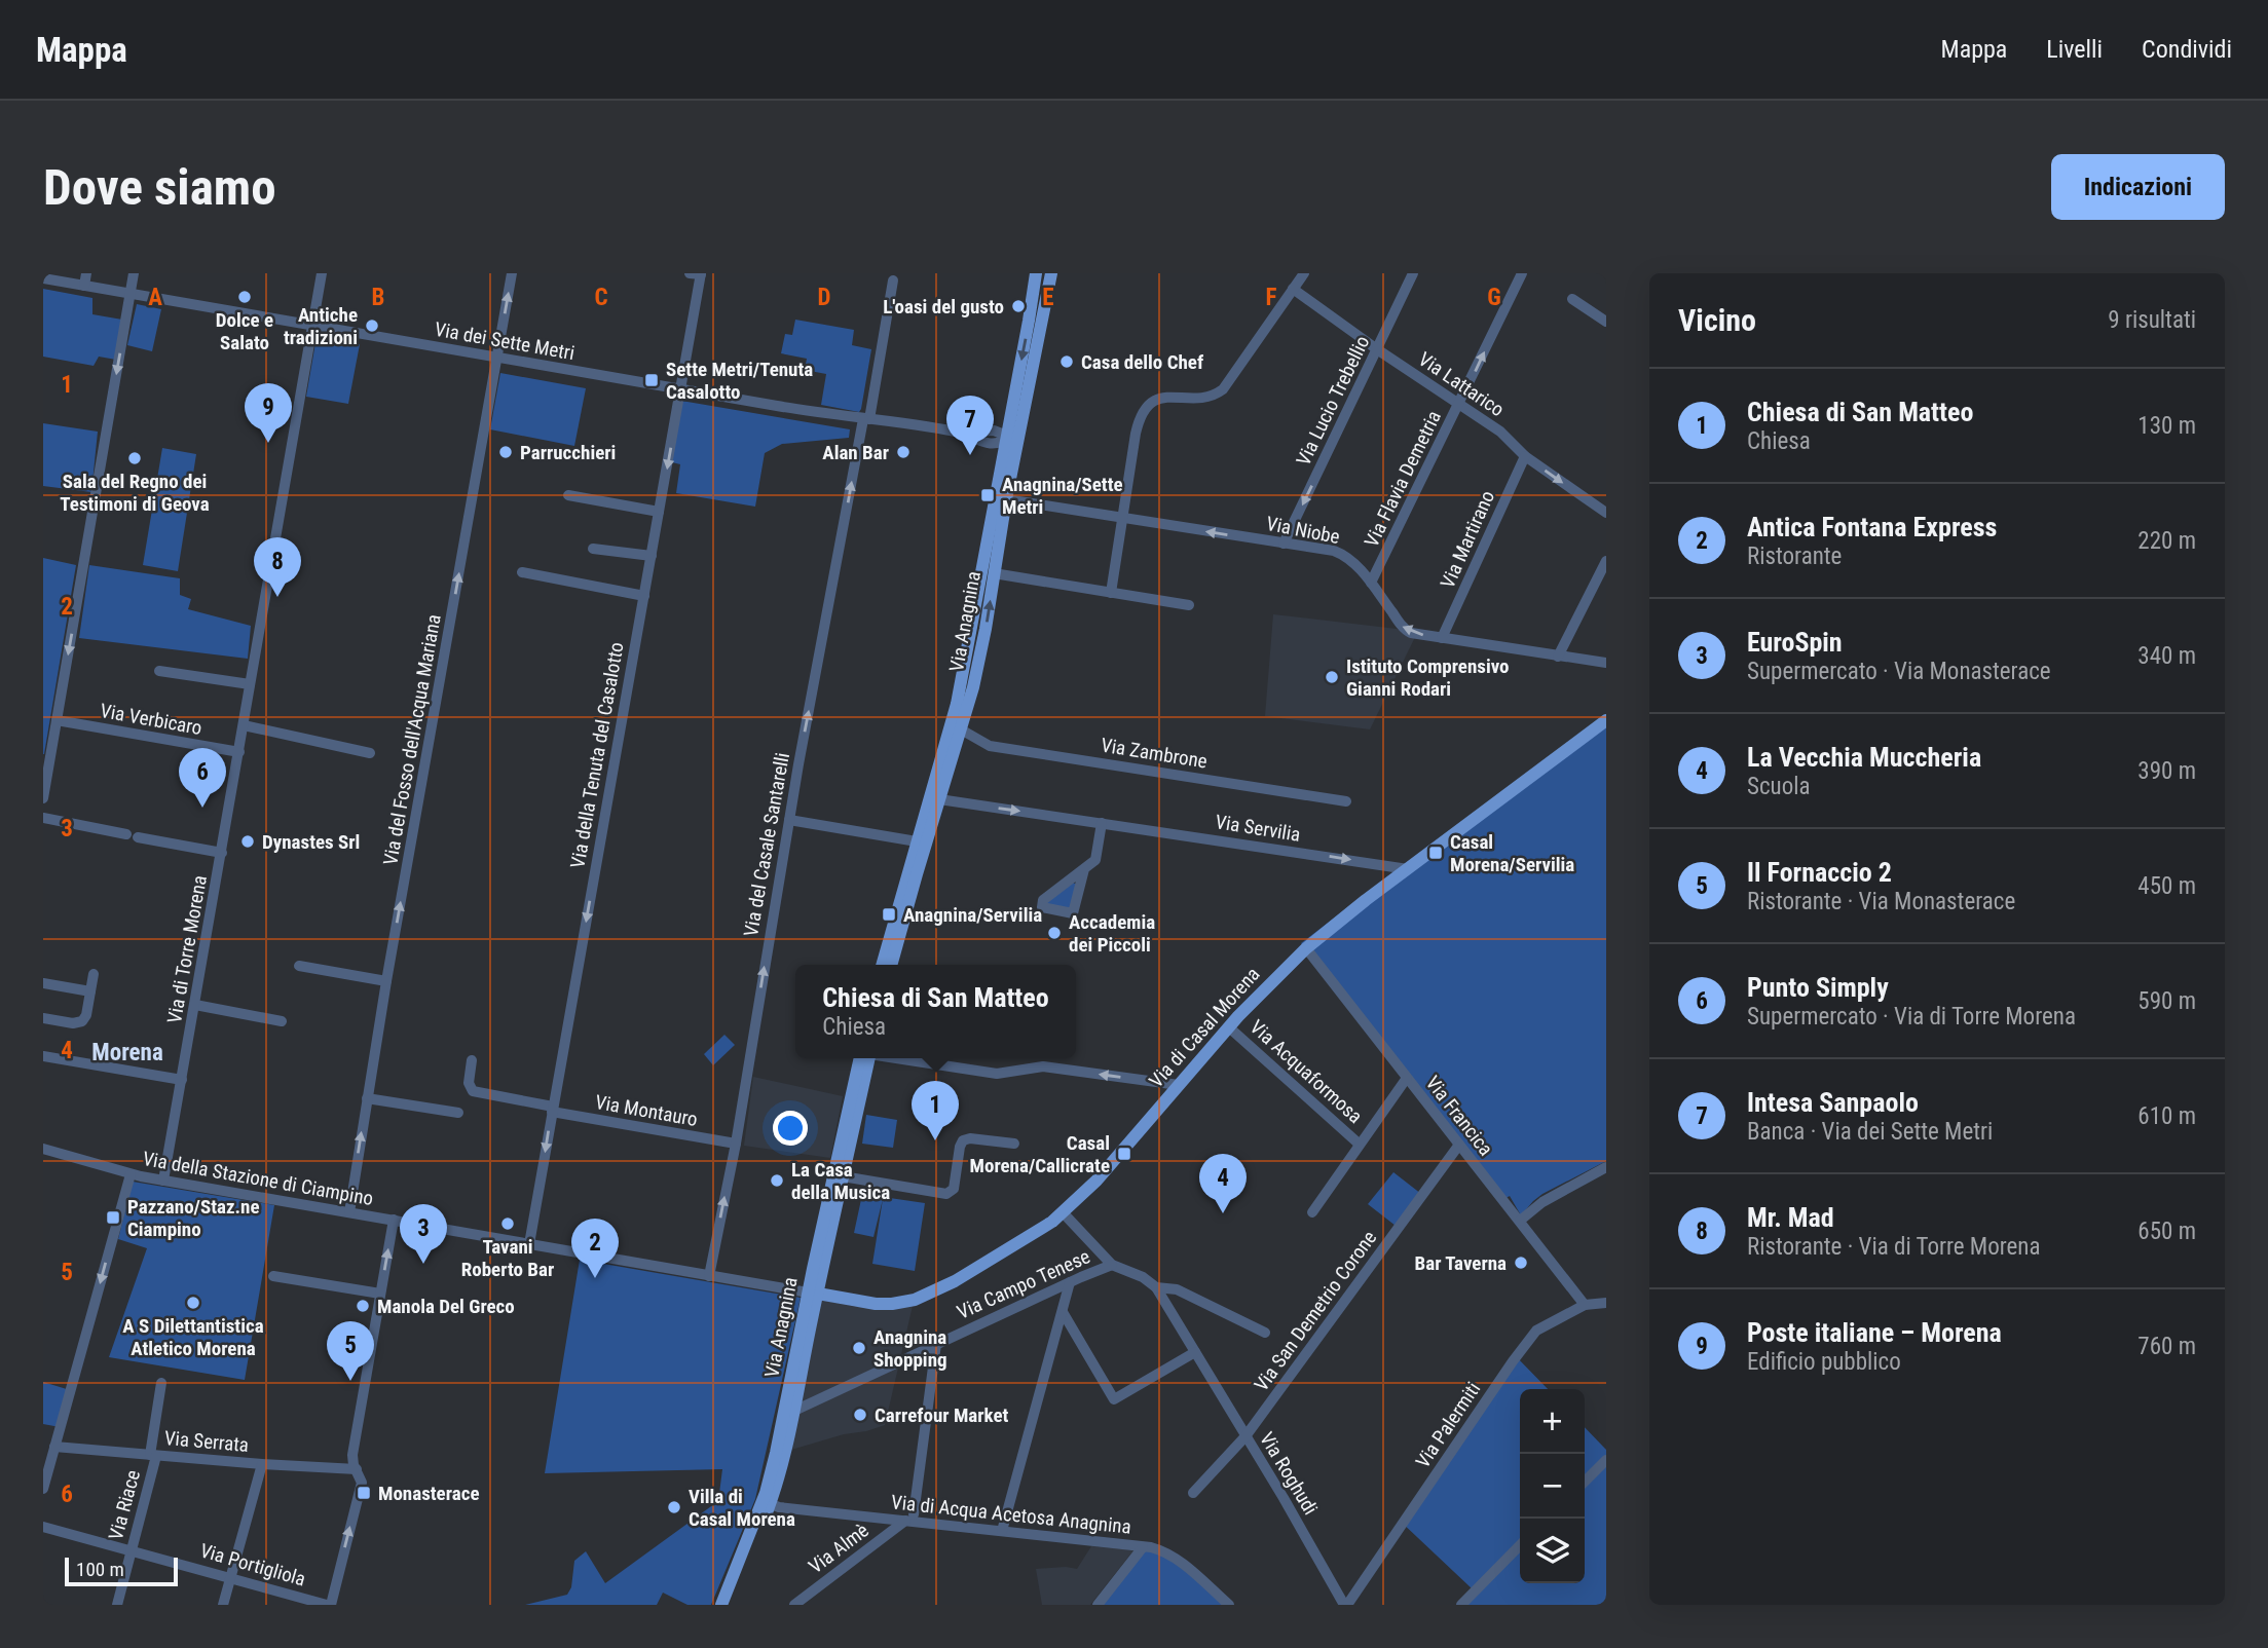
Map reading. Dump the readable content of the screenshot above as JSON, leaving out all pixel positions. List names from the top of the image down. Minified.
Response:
{"streets":{"main road":["Via Anagnina","Via di Casal Morena"],"street":["Via dei Sette Metri","Via Lattarico","Via Lucio Trebellio","Via Flavia Demetria","Via Niobe","Via Martirano","Via Verbicaro","Via del Fosso dell'Acqua Mariana","Via Zambrone","Via della Tenuta del Casalotto","Via Servilia","Via del Casale Santarelli","Via di Torre Morena","Via Acquaformosa","Via Montauro","Via Francica","Via della Stazione di Ciampino","Via Campo Tenese","Via San Demetrio Corone","Via Palermiti","Via Serrata","Via Roghudi","Via Riace","Via di Acqua Acetosa Anagnina","Via Almè","Via Portigliola"]},"crossings":[["Via dei Sette Metri","Via Anagnina"],["Via dei Sette Metri","Via del Fosso dell'Acqua Mariana"],["Via dei Sette Metri","Via della Tenuta del Casalotto"],["Via dei Sette Metri","Via del Casale Santarelli"],["Via dei Sette Metri","Via di Torre Morena"],["Via Lattarico","Via Lucio Trebellio"],["Via Lattarico","Via Flavia Demetria"],["Via Lattarico","Via Martirano"],["Via Lucio Trebellio","Via Niobe"],["Via Flavia Demetria","Via Niobe"],["Via Niobe","Via Martirano"],["Via Niobe","Via Anagnina"],["Via Anagnina","Via Zambrone"],["Via Anagnina","Via Servilia"],["Via Anagnina","Via di Casal Morena"],["Via Anagnina","Via della Stazione di Ciampino"],["Via Anagnina","Via Campo Tenese"],["Via Anagnina","Via di Acqua Acetosa Anagnina"],["Via Verbicaro","Via di Torre Morena"],["Via del Fosso dell'Acqua Mariana","Via della Stazione di Ciampino"],["Via della Tenuta del Casalotto","Via Montauro"],["Via della Tenuta del Casalotto","Via della Stazione di Ciampino"],["Via Servilia","Via di Casal Morena"],["Via del Casale Santarelli","Via Montauro"],["Via del Casale Santarelli","Via della Stazione di Ciampino"],["Via di Torre Morena","Via della Stazione di Ciampino"],["Via di Casal Morena","Via Acquaformosa"],["Via di Casal Morena","Via Francica"],["Via di Casal Morena","Via della Stazione di Ciampino"],["Via di Casal Morena","Via Roghudi"],["Via Francica","Via San Demetrio Corone"],["Via Francica","Via Palermiti"],["Via Campo Tenese","Via Roghudi"],["Via San Demetrio Corone","Via Roghudi"],["Via Palermiti","Via Roghudi"],["Via Serrata","Via Riace"],["Via Riace","Via Portigliola"],["Via di Acqua Acetosa Anagnina","Via Almè"]],"one_way":["Via Lucio Trebellio","Via Flavia Demetria","Via del Fosso dell'Acqua Mariana","Via della Tenuta del Casalotto","Via Servilia","Via del Casale Santarelli"],"districts":["Morena"],"places":{"other":["Dolce e Salato","L'oasi del gusto","Antiche tradizioni","Casa dello Chef","Parrucchieri","Alan Bar","Sala del Regno dei Testimoni di Geova","Istituto Comprensivo Gianni Rodari","Dynastes Srl","Accademia dei Piccoli","La Casa della Musica","Tavani Roberto Bar","Bar Taverna","A S Dilettantistica Atletico Morena","Manola Del Greco","Anagnina Shopping","Carrefour Market","Villa di Casal Morena"],"transit":["Sette Metri/Tenuta Casalotto","Anagnina/Sette Metri","Casal Morena/Servilia","Anagnina/Servilia","Casal Morena/Callicrate","Pazzano/Staz.ne Ciampino","Monasterace"]},"scale_bar":"100 m","page":{"header":"Mappa","nav":["Mappa","Livelli","Condividi"],"buttons":"Indicazioni","title":"Dove siamo","heading":["Vicino","9 risultati"],"list":[{"mark":"1","name":"Chiesa di San Matteo","note":"Chiesa","value":"130 m"},{"mark":"2","name":"Antica Fontana Express","note":"Ristorante","value":"220 m"},{"mark":"3","name":"EuroSpin","note":"Supermercato · Via Monasterace","value":"340 m"},{"mark":"4","name":"La Vecchia Muccheria","note":"Scuola","value":"390 m"},{"mark":"5","name":"Il Fornaccio 2","note":"Ristorante · Via Monasterace","value":"450 m"},{"mark":"6","name":"Punto Simply","note":"Supermercato · Via di Torre Morena","value":"590 m"},{"mark":"7","name":"Intesa Sanpaolo","note":"Banca · Via dei Sette Metri","value":"610 m"},{"mark":"8","name":"Mr. Mad","note":"Ristorante · Via di Torre Morena","value":"650 m"},{"mark":"9","name":"Poste italiane – Morena","note":"Edificio pubblico","value":"760 m"}],"pins":["9","7","8","6","1","4","3","2","5"],"popup":["Chiesa di San Matteo","Chiesa"],"map_buttons":["+","−"],"scale":"100 m"},"grid":{"columns":["A","B","C","D","E","F","G"],"rows":["1","2","3","4","5","6"]}}
